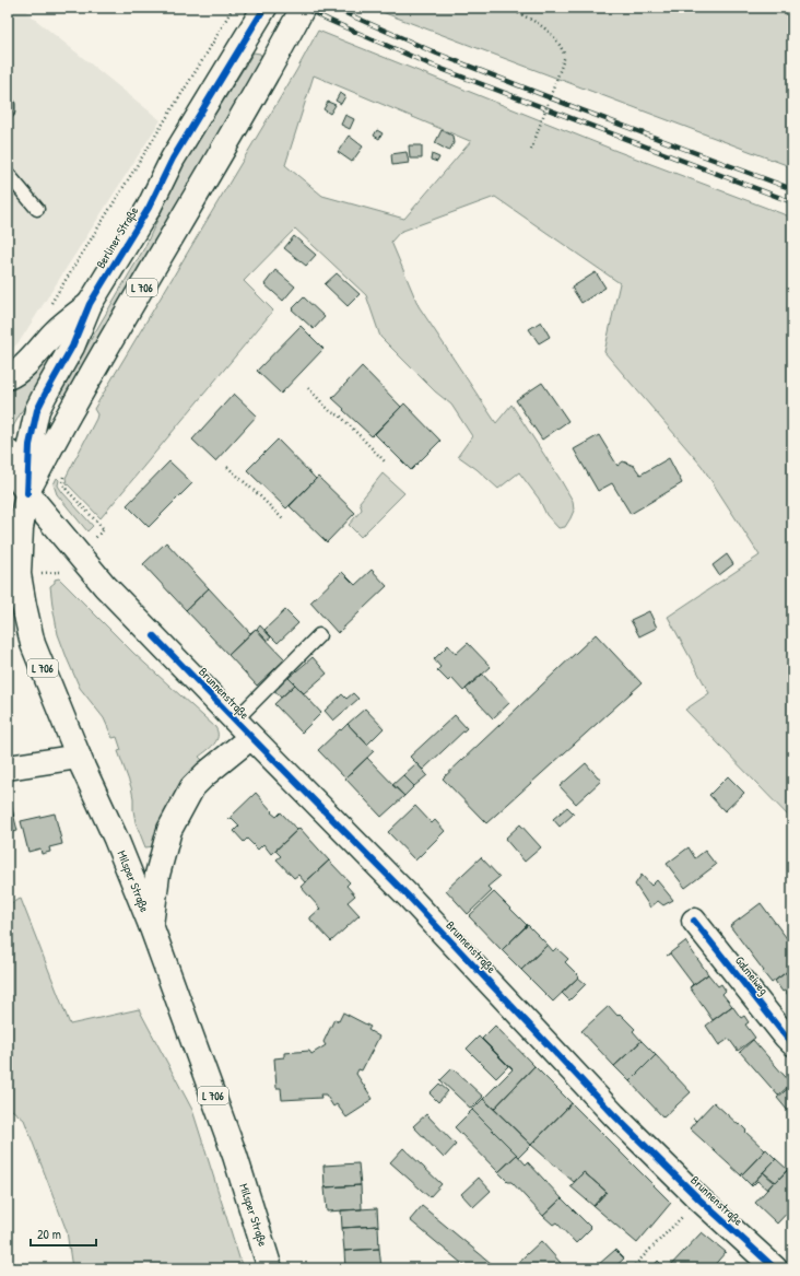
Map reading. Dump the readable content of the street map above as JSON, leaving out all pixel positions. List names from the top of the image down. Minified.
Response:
{"streets":{"main road":["Berliner Straße","L 706","Brunnenstraße","Milsper Straße","Galmeiweg"]},"crossings":[["Berliner Straße","L 706"],["Berliner Straße","Brunnenstraße"],["Berliner Straße","Milsper Straße"],["L 706","Brunnenstraße"],["L 706","Milsper Straße"],["Brunnenstraße","Milsper Straße"]],"scale_bar":"20 m"}
